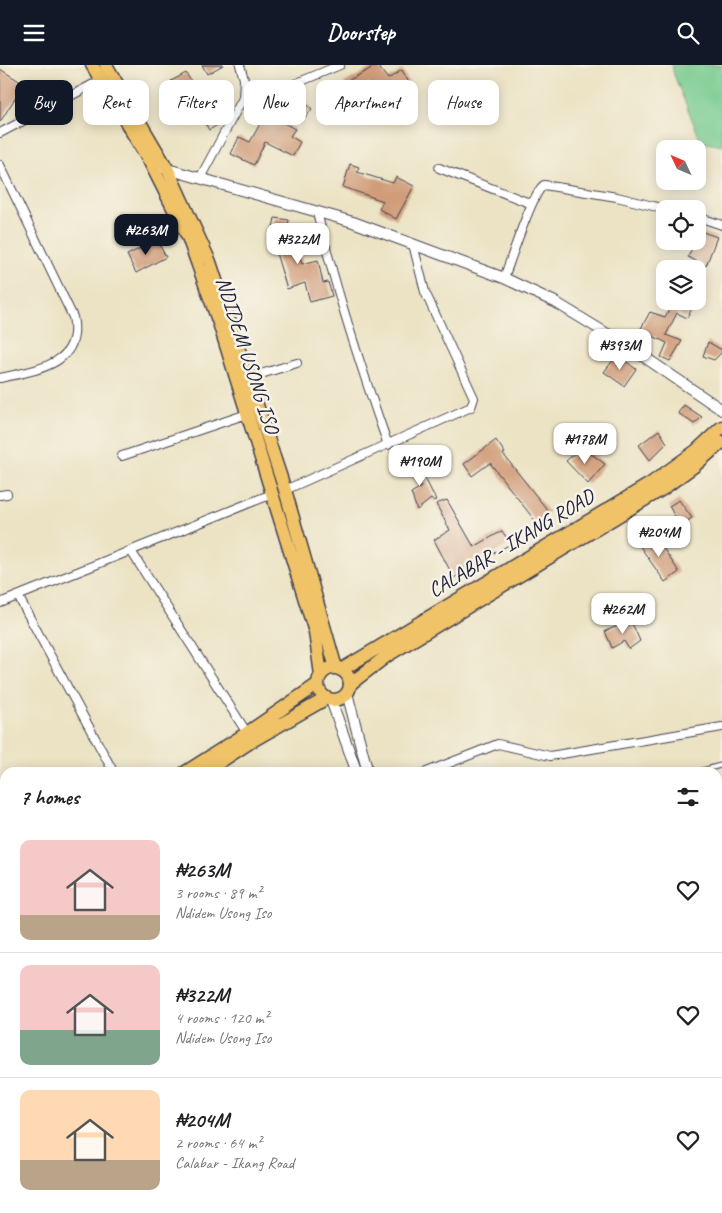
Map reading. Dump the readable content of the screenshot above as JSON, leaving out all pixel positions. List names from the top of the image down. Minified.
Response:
{"streets":{"main road":["NDIDEM USONG ISO","CALABAR - IKANG ROAD"]},"crossings":[["NDIDEM USONG ISO","CALABAR - IKANG ROAD"]],"north":"top left","page":{"header":"Doorstep","chip":["Buy","Rent","Filters","New","Apartment","House"],"price":["₦263M","₦322M","₦393M","₦178M","₦190M","₦204M","₦262M"],"heading":"7 homes","list":[{"name":"₦263M","note":"3 rooms · 89 m² · Ndidem Usong Iso"},{"name":"₦322M","note":"4 rooms · 120 m² · Ndidem Usong Iso"},{"name":"₦204M","note":"2 rooms · 64 m² · Calabar - Ikang Road"}]}}
